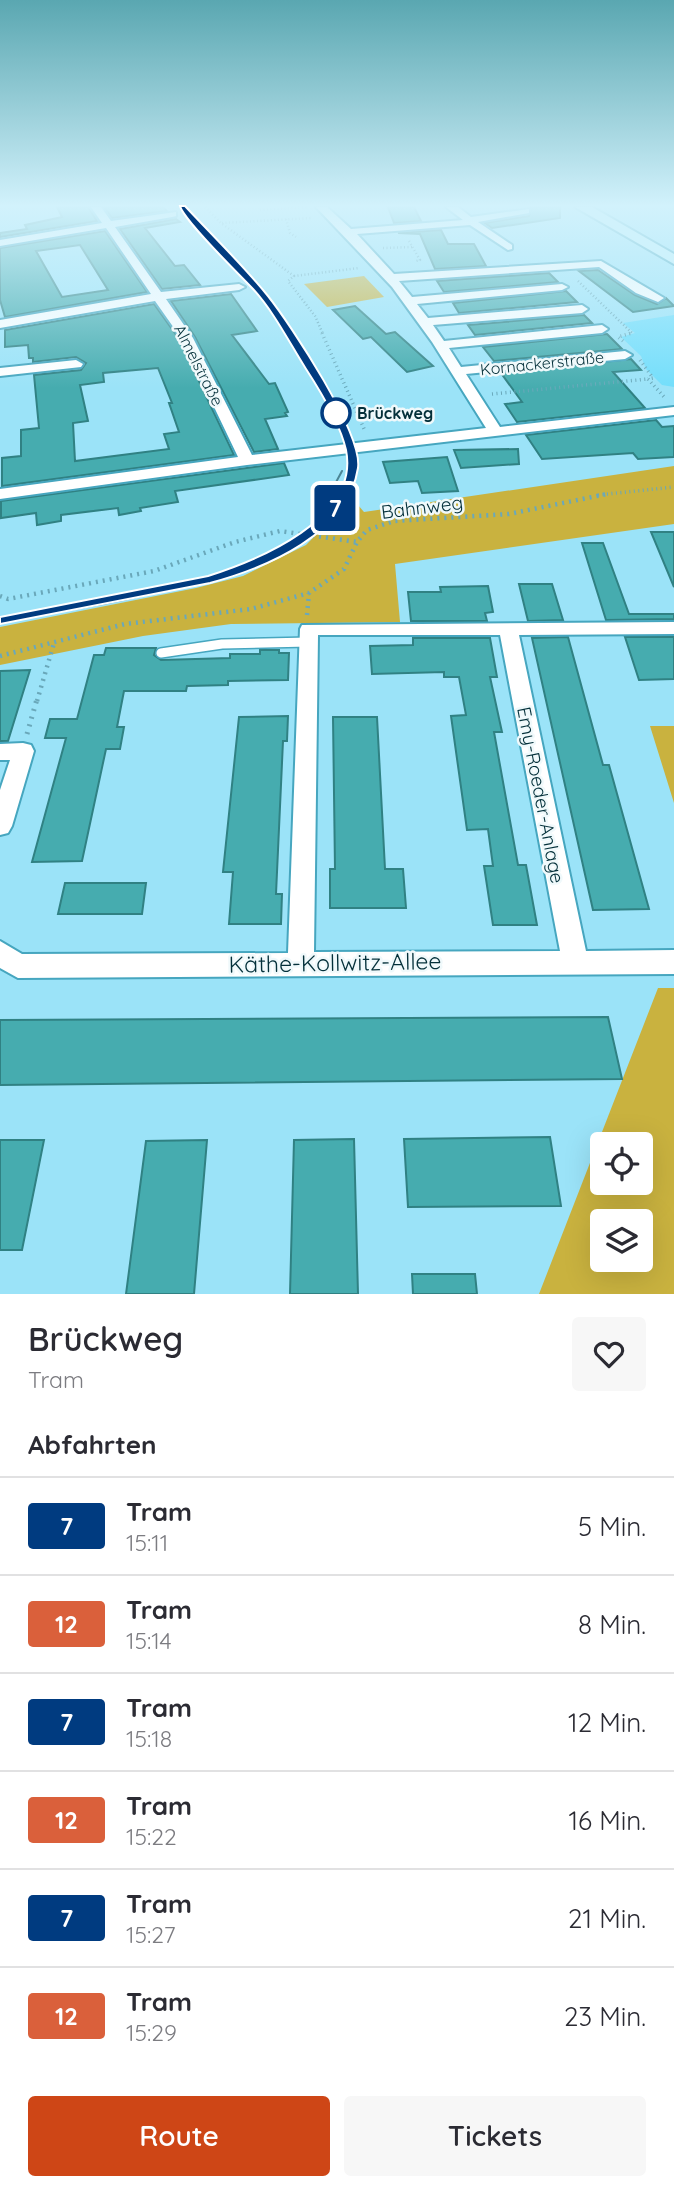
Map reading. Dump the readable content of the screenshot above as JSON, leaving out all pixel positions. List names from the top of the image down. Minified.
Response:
{"streets":{"street":["Kornackerstraße","Almelstraße","Emy-Roeder-Anlage","Käthe-Kollwitz-Allee"],"path":["Bahnweg"]},"crossings":[["Emy-Roeder-Anlage","Käthe-Kollwitz-Allee"]],"places":["Brückweg"],"lines":["tram line 7"],"page":{"on_map":"7","heading":[["Brückweg","Tram"],"Abfahrten"],"list":[{"mark":"7","name":"Tram","note":"15:11","value":"5 Min."},{"mark":"12","name":"Tram","note":"15:14","value":"8 Min."},{"mark":"7","name":"Tram","note":"15:18","value":"12 Min."},{"mark":"12","name":"Tram","note":"15:22","value":"16 Min."},{"mark":"7","name":"Tram","note":"15:27","value":"21 Min."},{"mark":"12","name":"Tram","note":"15:29","value":"23 Min."}],"buttons":["Route","Tickets"]}}
